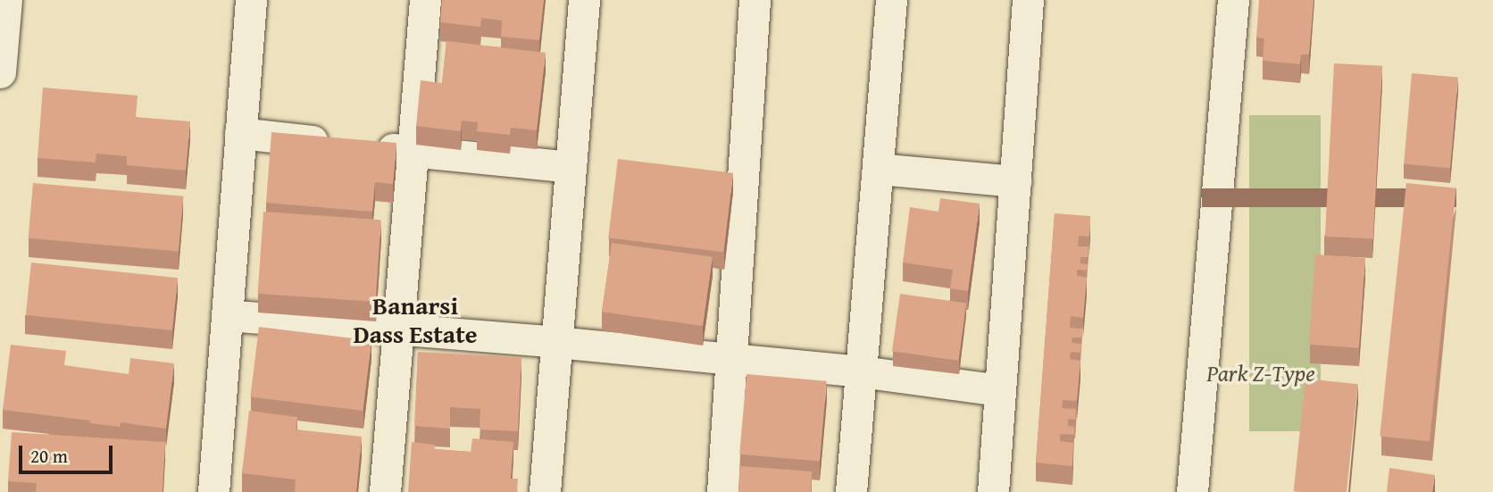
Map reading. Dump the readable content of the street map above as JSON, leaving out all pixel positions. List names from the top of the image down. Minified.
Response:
{"districts":["Banarsi Dass Estate"],"parks":["Park Z-Type"],"scale_bar":"20 m"}
